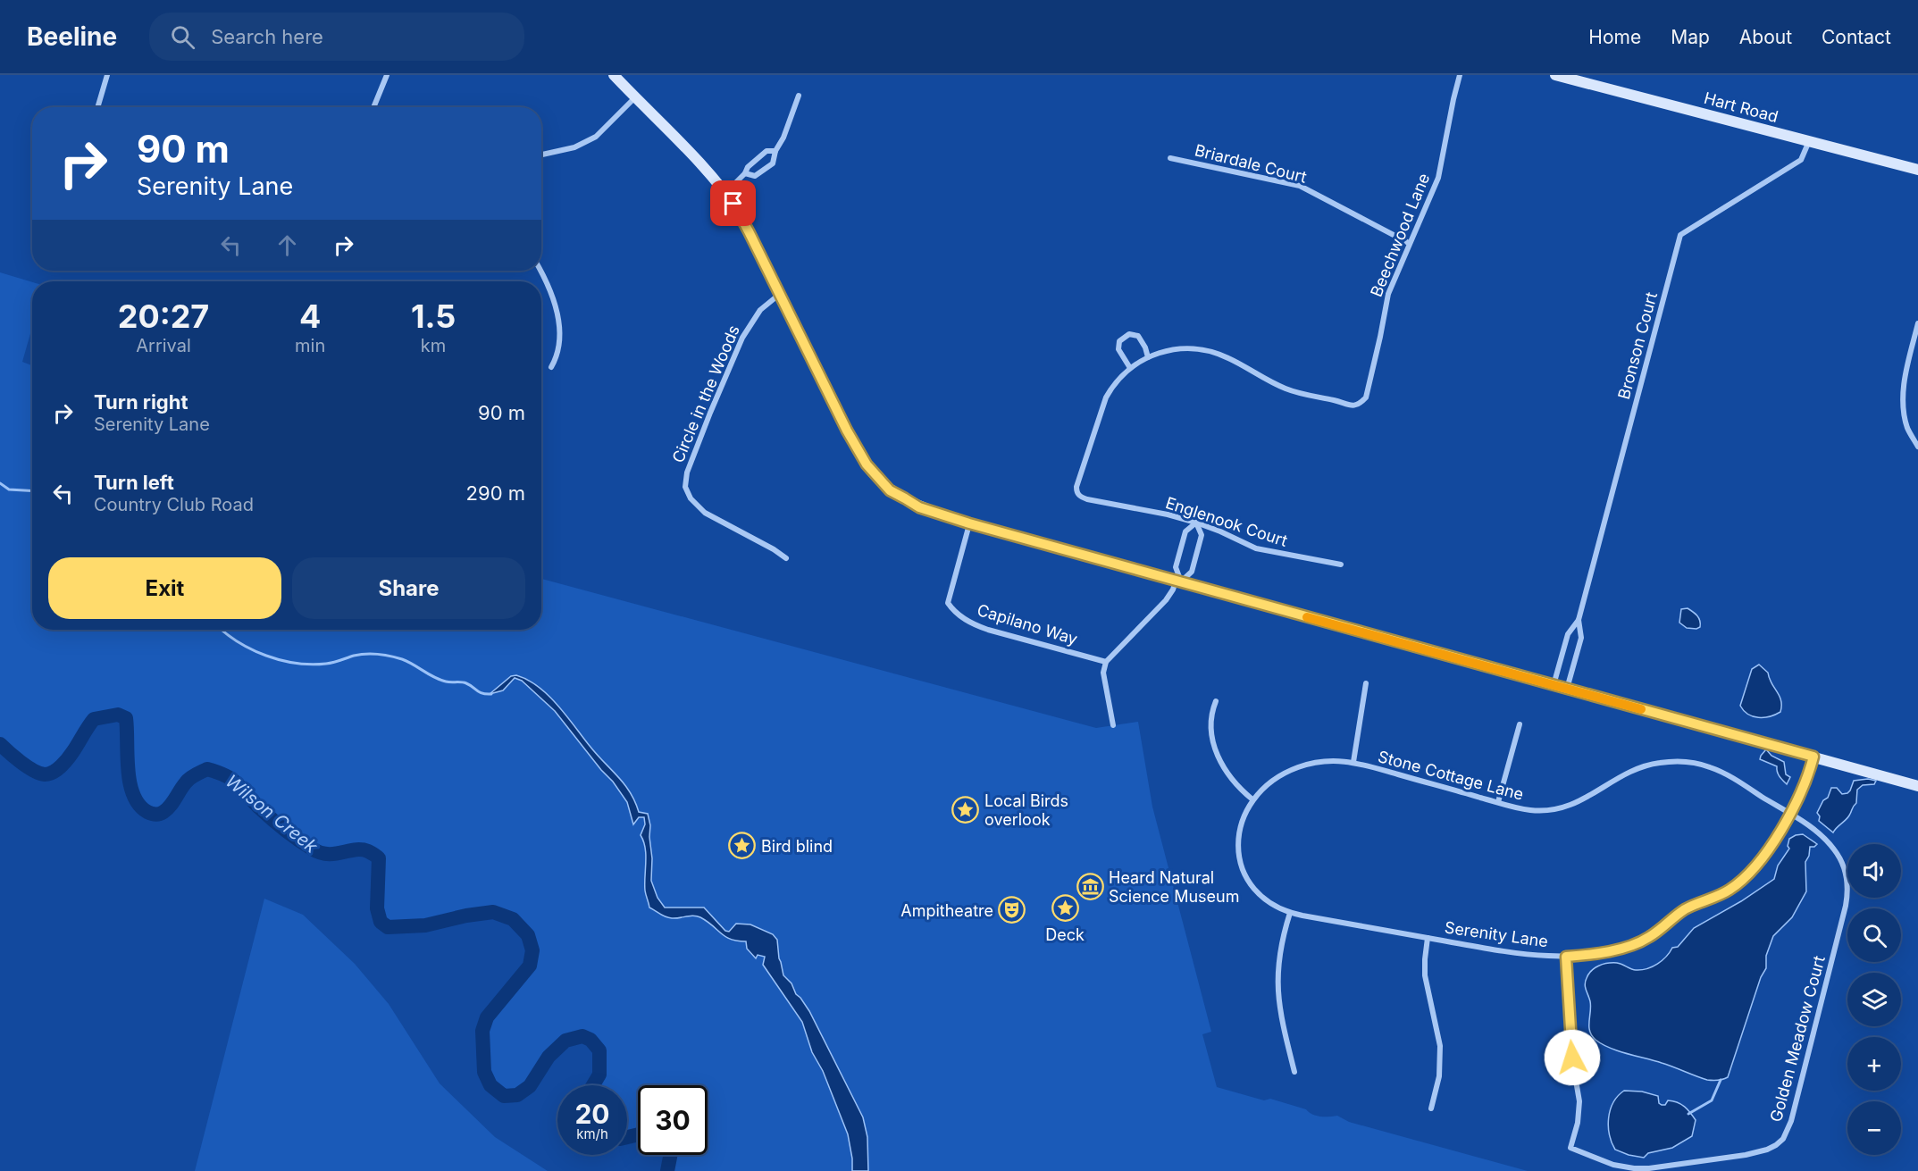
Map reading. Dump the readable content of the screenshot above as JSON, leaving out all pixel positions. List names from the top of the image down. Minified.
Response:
{"streets":{"main road":["Hart Road"],"street":["Briardale Court","Beechwood Lane","Bronson Court","Circle in the Woods","Englenook Court","Capilano Way","Stone Cottage Lane","Serenity Lane","Golden Meadow Court"]},"crossings":[["Hart Road","Bronson Court"],["Briardale Court","Beechwood Lane"],["Beechwood Lane","Englenook Court"],["Stone Cottage Lane","Serenity Lane"],["Stone Cottage Lane","Golden Meadow Court"],["Serenity Lane","Golden Meadow Court"]],"water":["Wilson Creek"],"places":{"place":["Local Birds overlook","Bird blind","Deck"],"museum":["Heard Natural Science Museum"],"theatre":["Ampitheatre"]},"page":{"header":"Beeline","search":"Search here","nav":["Home","Map","About","Contact"],"turn":["90 m","Serenity Lane"],"eta":["20:27","Arrival","4","min","1.5","km"],"list":[{"name":"Turn right","note":"Serenity Lane","value":"90 m"},{"name":"Turn left","note":"Country Club Road","value":"290 m"}],"buttons":["Exit","Share"],"map_buttons":["+","−"],"speed":"20 km/h","limit":"30"}}
